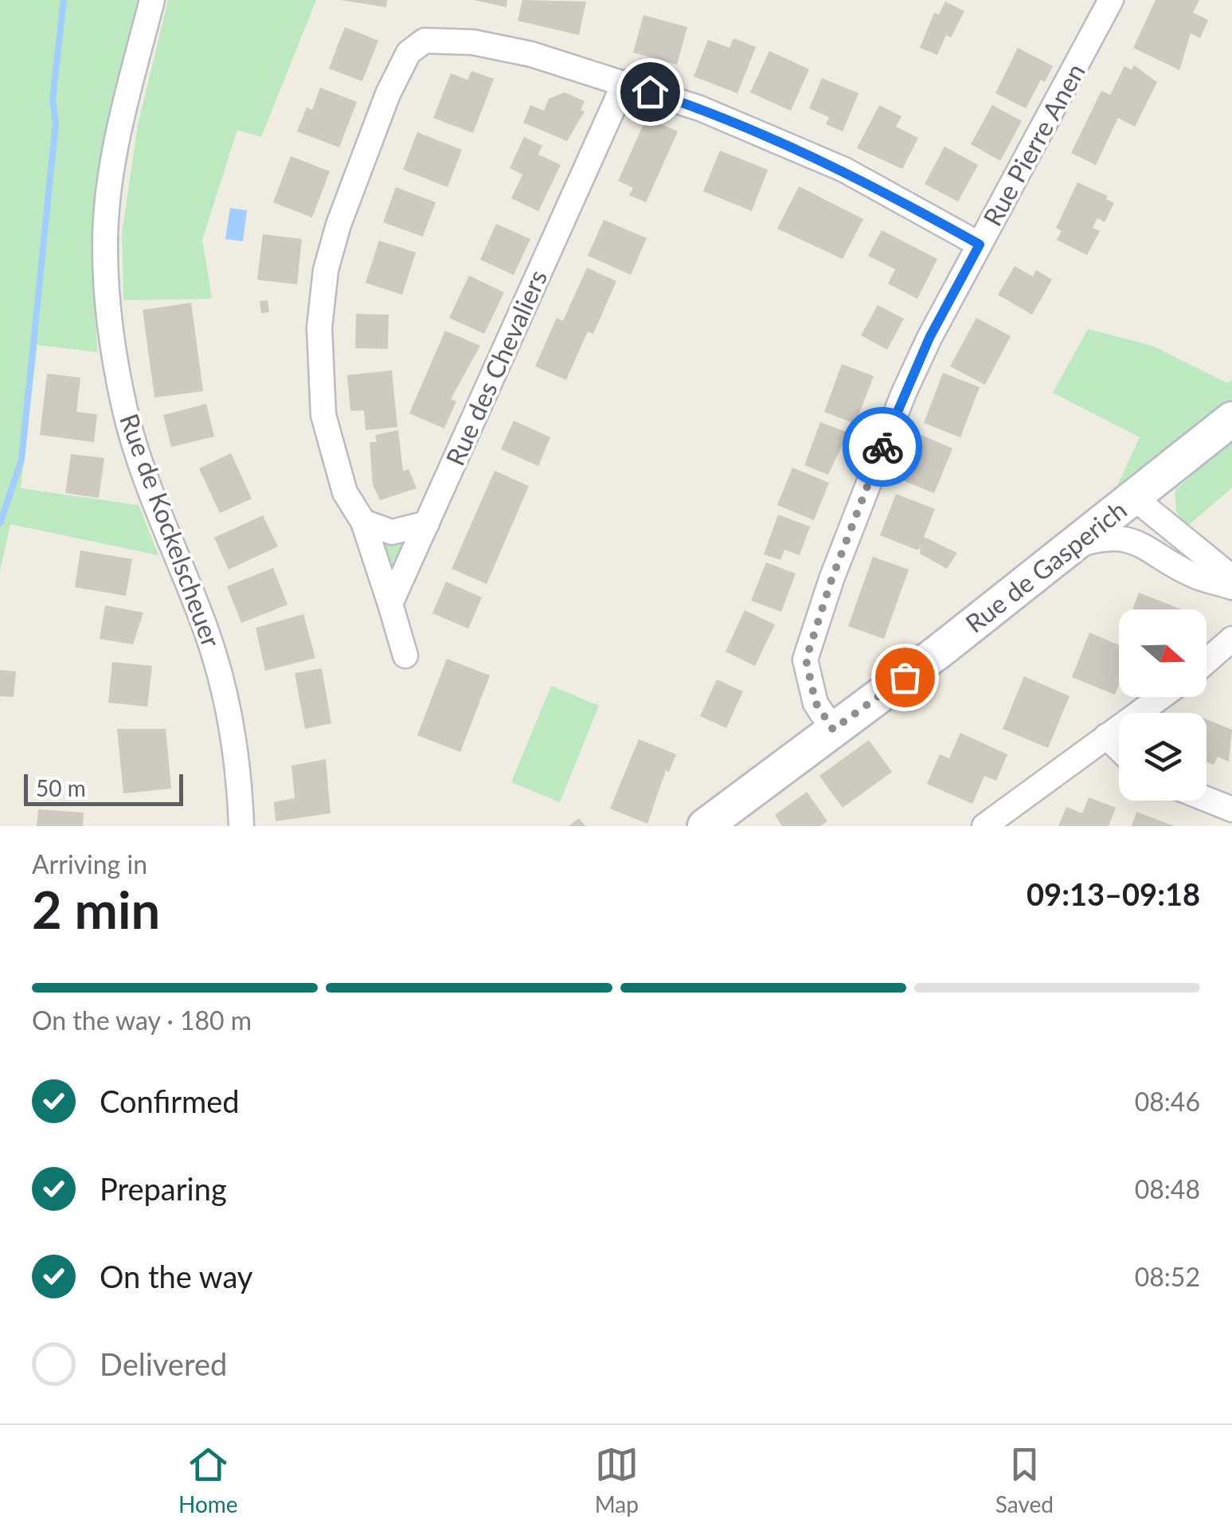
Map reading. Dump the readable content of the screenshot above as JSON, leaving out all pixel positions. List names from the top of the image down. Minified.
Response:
{"streets":{"main road":["Rue de Gasperich"],"street":["Rue Pierre Anen","Rue des Chevaliers","Rue de Kockelscheuer"]},"crossings":[["Rue Pierre Anen","Rue de Gasperich"]],"scale_bar":"50 m","north":"right","page":{"scale":"50 m","heading":["2 min","Arriving in","09:13–09:18"],"bar":"On the way · 180 m","list":[["Confirmed","08:46"],["Preparing","08:48"],["On the way","08:52"],"Delivered"],"tabs":["Home","Map","Saved"]}}
